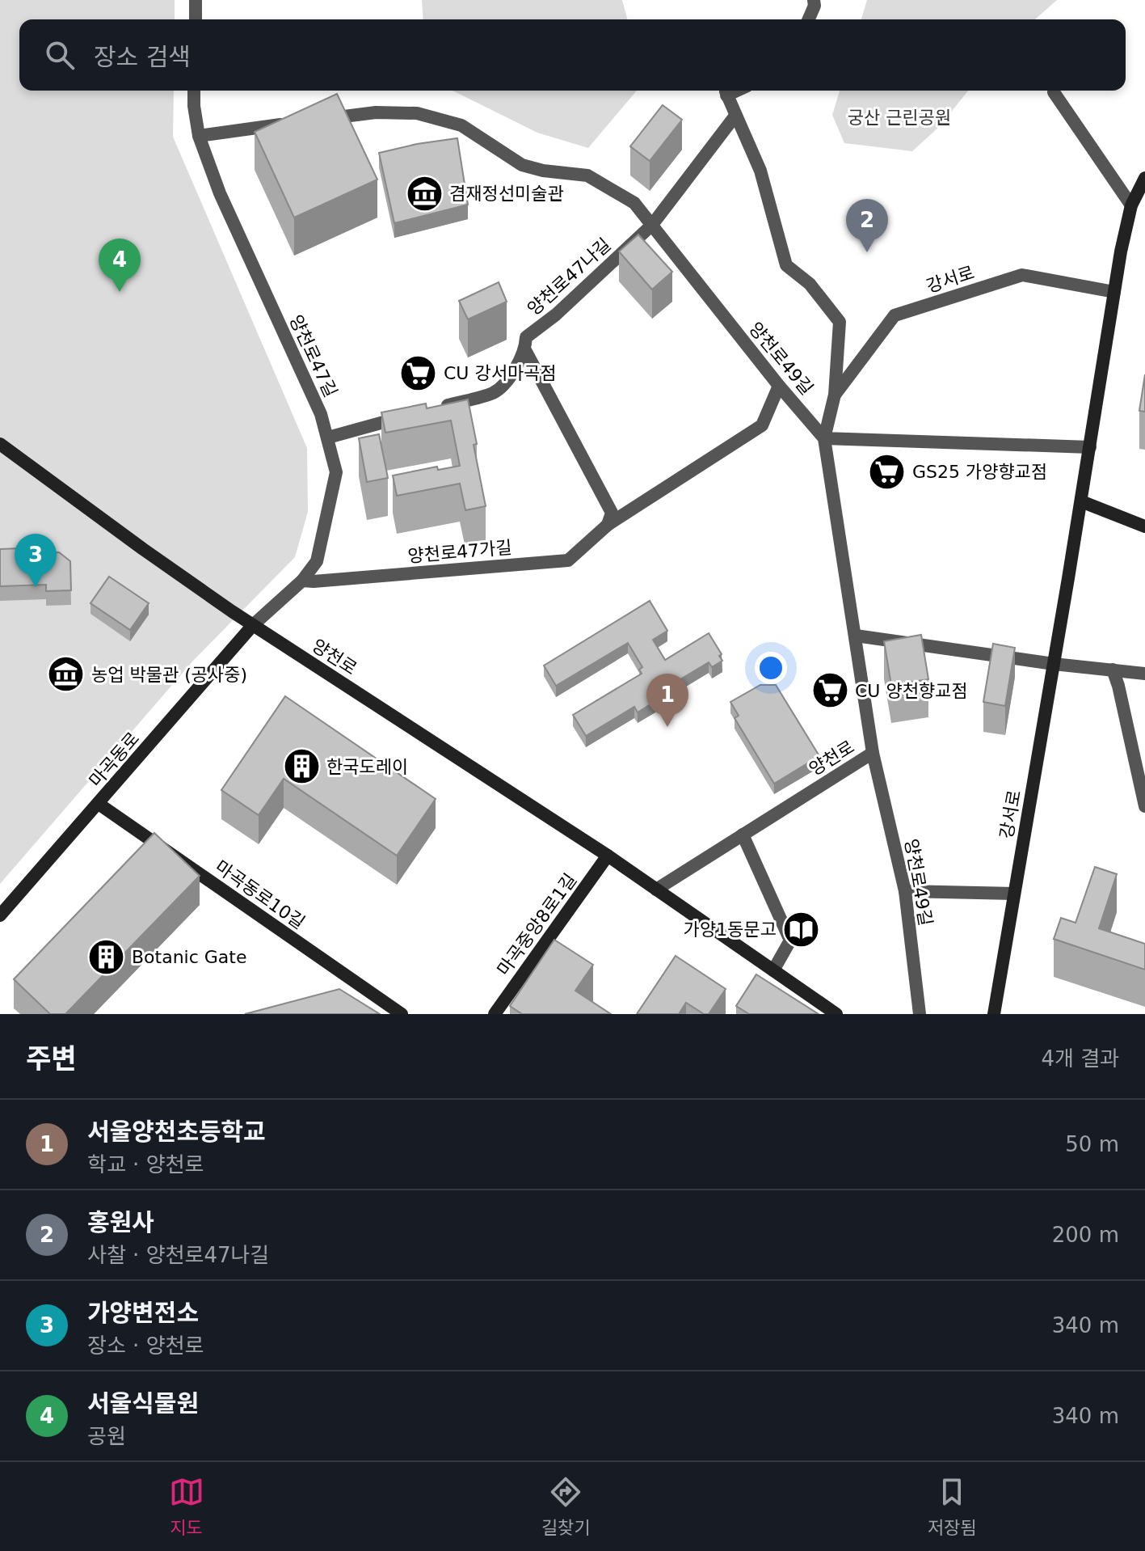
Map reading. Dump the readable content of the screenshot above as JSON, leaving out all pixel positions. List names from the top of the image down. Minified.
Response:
{"streets":{"main road":["강서로","양천로","마곡동로","마곡동로10길","마곡중앙8로1길"],"street":["양천로47나길","양천로47길","양천로49길","양천로47가길"]},"crossings":[["양천로47나길","양천로49길"],["양천로47길","양천로49길"],["양천로47길","양천로47가길"],["양천로47길","양천로"],["양천로47길","마곡동로"],["양천로49길","양천로47가길"],["양천로49길","양천로"],["양천로","마곡동로"],["양천로","마곡중앙8로1길"],["마곡동로","마곡동로10길"]],"parks":["궁산 근린공원"],"places":{"museum":["겸재정선미술관","농업 박물관 (공사중)"],"supermarket":["CU 강서마곡점","GS25 가양향교점","CU 양천향교점"],"building":["한국도레이","Botanic Gate"],"library":["가양1동문고"]},"page":{"search":"장소 검색","pins":["2","4","3","1"],"heading":["주변","4개 결과"],"list":[{"mark":"1","name":"서울양천초등학교","note":"학교 · 양천로","value":"50 m"},{"mark":"2","name":"홍원사","note":"사찰 · 양천로47나길","value":"200 m"},{"mark":"3","name":"가양변전소","note":"장소 · 양천로","value":"340 m"},{"mark":"4","name":"서울식물원","note":"공원","value":"340 m"}],"nav":["지도","길찾기","저장됨"]}}
